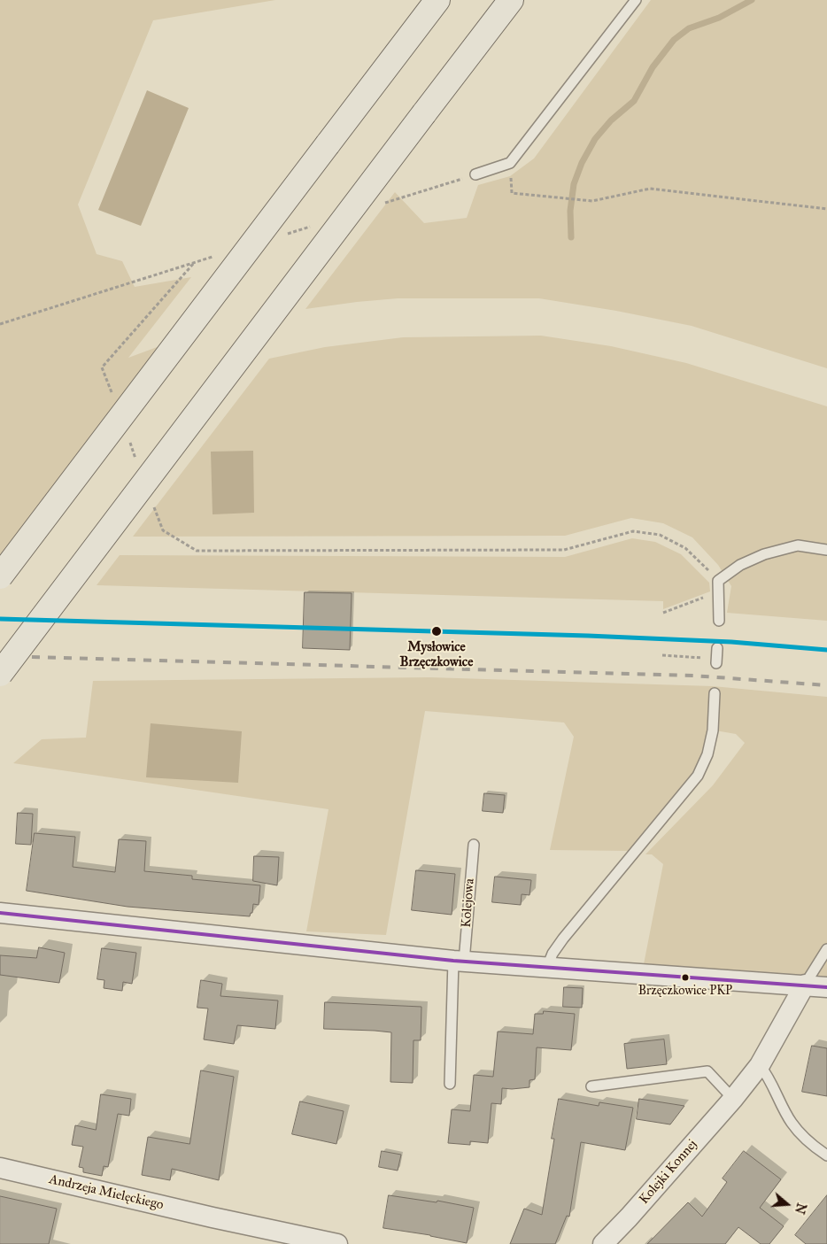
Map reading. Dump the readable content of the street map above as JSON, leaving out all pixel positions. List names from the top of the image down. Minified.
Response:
{"streets":{"street":["Kolejki Konnej","Andrzeja Mielęckiego"],"lane":["Kolejowa"]},"places":["Mysłowice Brzęczkowice","Brzęczkowice PKP"],"north":"right"}
